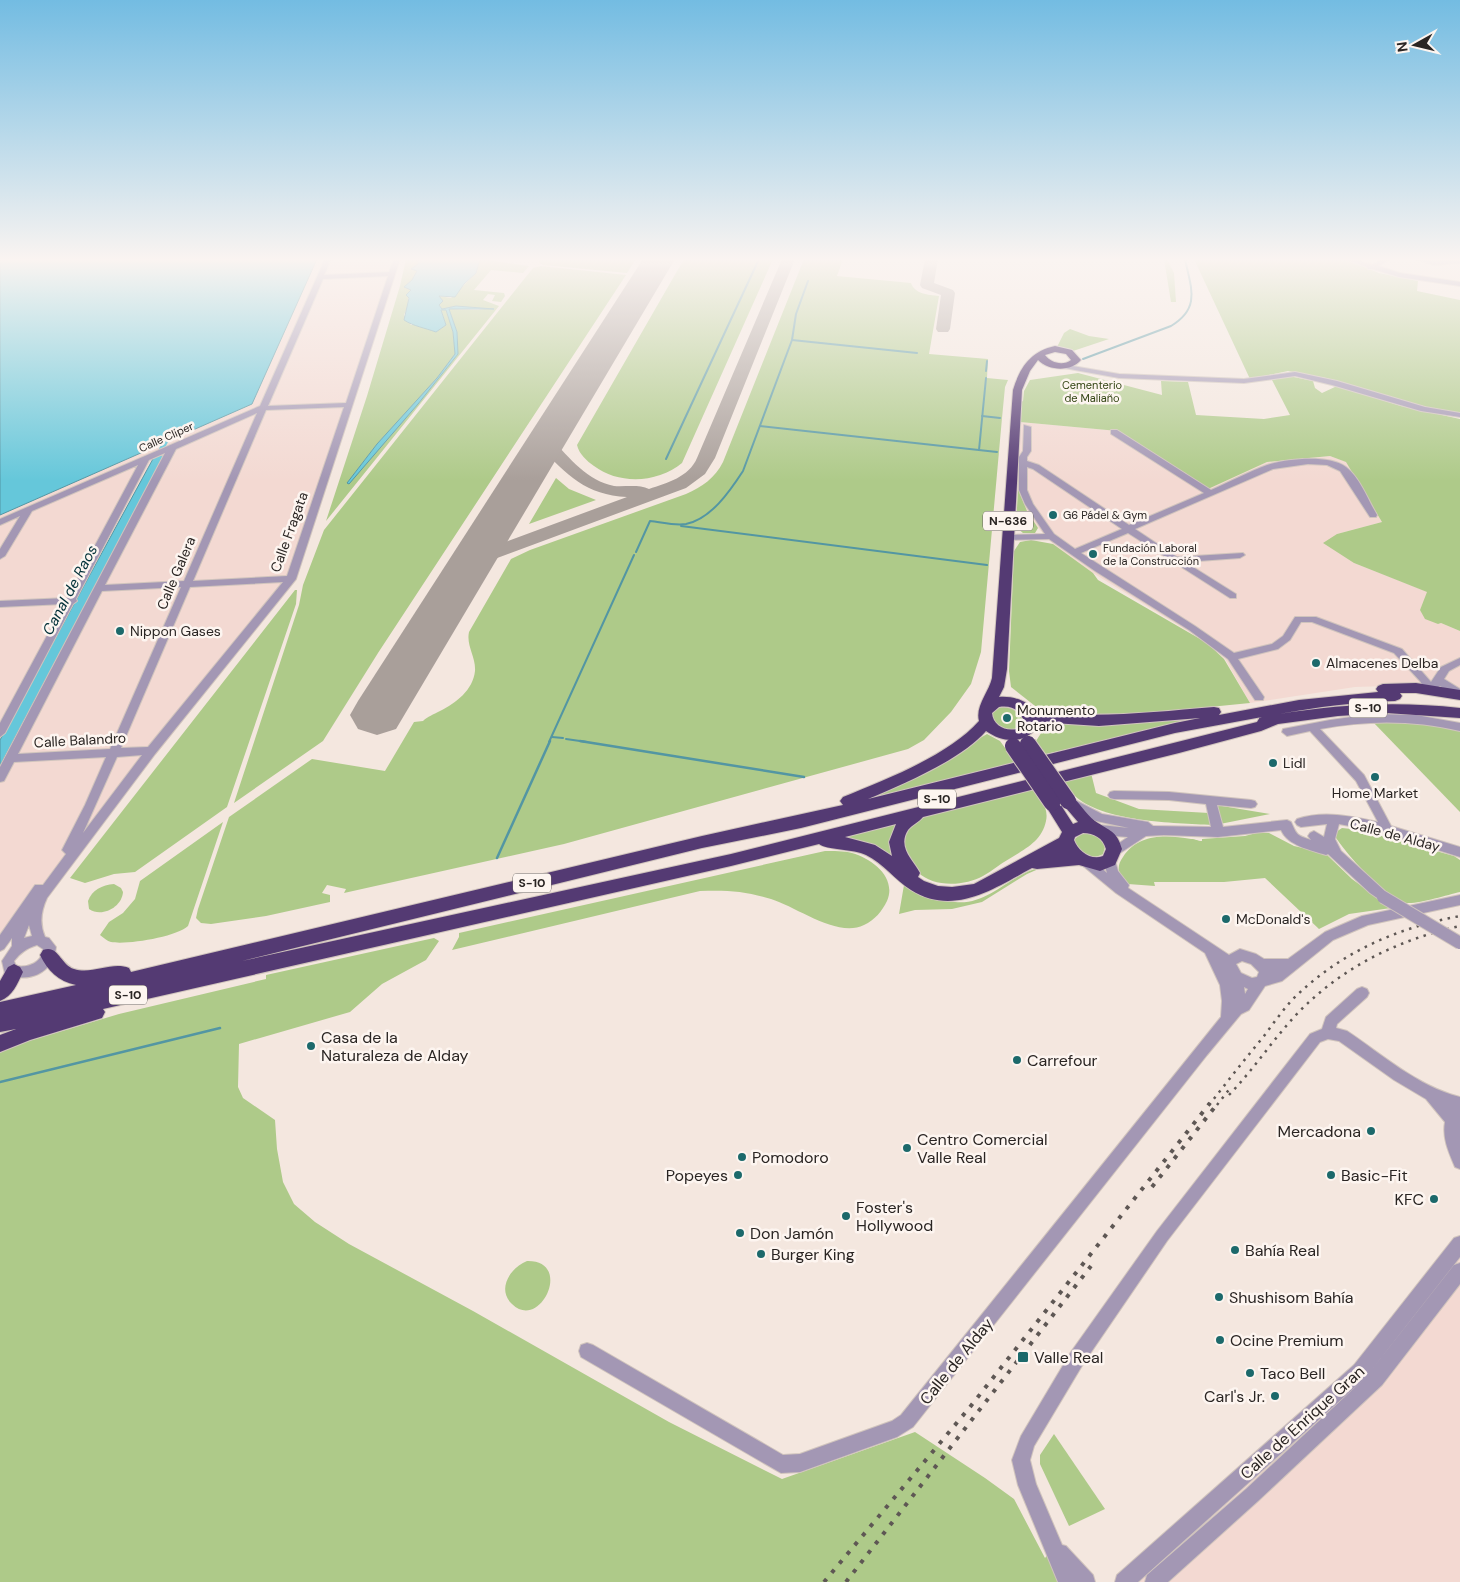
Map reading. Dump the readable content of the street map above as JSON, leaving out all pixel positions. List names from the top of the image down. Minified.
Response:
{"streets":{"highway":["N-636","S-10"],"street":["Calle Cliper","Calle Fragata","Calle Galera","Calle Balandro","Calle de Alday","Calle de Enrique Gran"]},"crossings":[["Calle Cliper","Calle Fragata"],["Calle Cliper","Calle Galera"],["Calle Fragata","Calle Galera"],["Calle Fragata","Calle Balandro"],["Calle Galera","Calle Balandro"]],"water":["Canal de Raos"],"parks":["Cementerio de Maliaño"],"places":{"other":["G6 Pádel & Gym","Fundación Laboral de la Construcción","Nippon Gases","Almacenes Delba","Monumento Rotario","Lidl","Home Market","McDonald's","Casa de la Naturaleza de Alday","Carrefour","Mercadona","Centro Comercial Valle Real","Pomodoro","Popeyes","Basic-Fit","KFC","Foster's Hollywood","Don Jamón","Bahía Real","Burger King","Shushisom Bahía","Ocine Premium","Taco Bell","Carl's Jr."],"transit":["Valle Real"]},"north":"left"}
